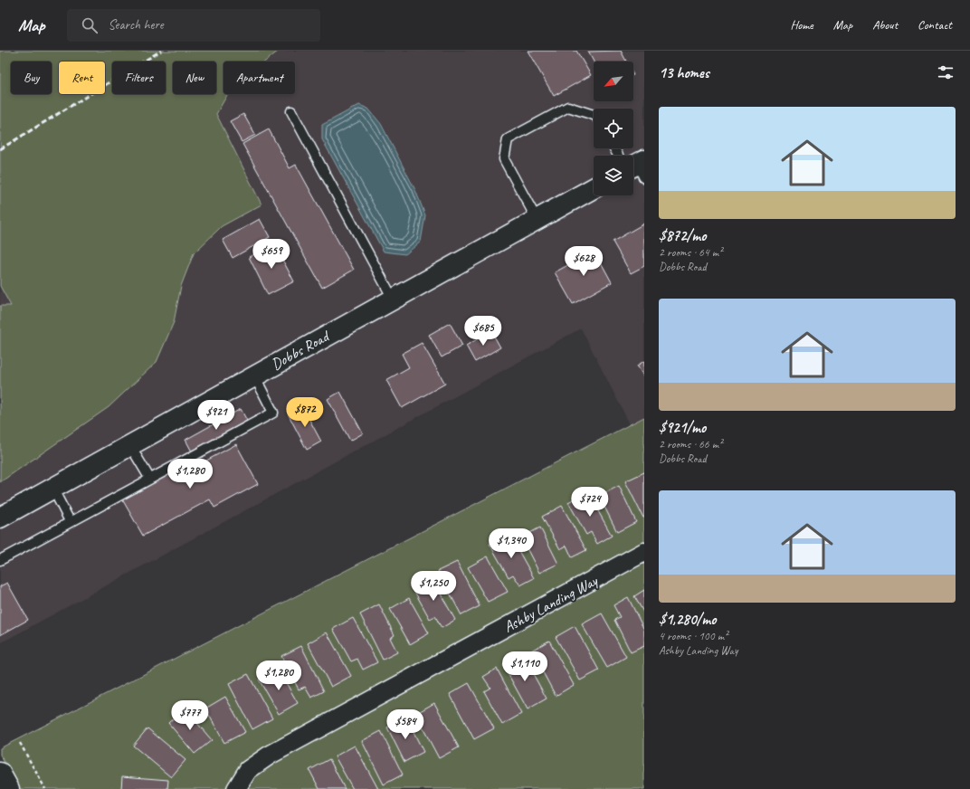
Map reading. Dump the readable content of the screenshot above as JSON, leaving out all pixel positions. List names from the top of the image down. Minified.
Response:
{"streets":{"street":["Dobbs Road","Ashby Landing Way"]},"north":"bottom left","page":{"header":"Map","search":"Search here","nav":["Home","Map","About","Contact"],"heading":"13 homes","chip":["Buy","Rent","Filters","New","Apartment"],"list":[{"name":"$872/mo","note":"2 rooms · 64 m² · Dobbs Road"},{"name":"$921/mo","note":"2 rooms · 66 m² · Dobbs Road"},{"name":"$1,280/mo","note":"4 rooms · 100 m² · Ashby Landing Way"}],"price":["$659","$628","$685","$872","$921","$1,280","$724","$1,340","$1,250","$1,110","$1,280","$777","$584"]}}
